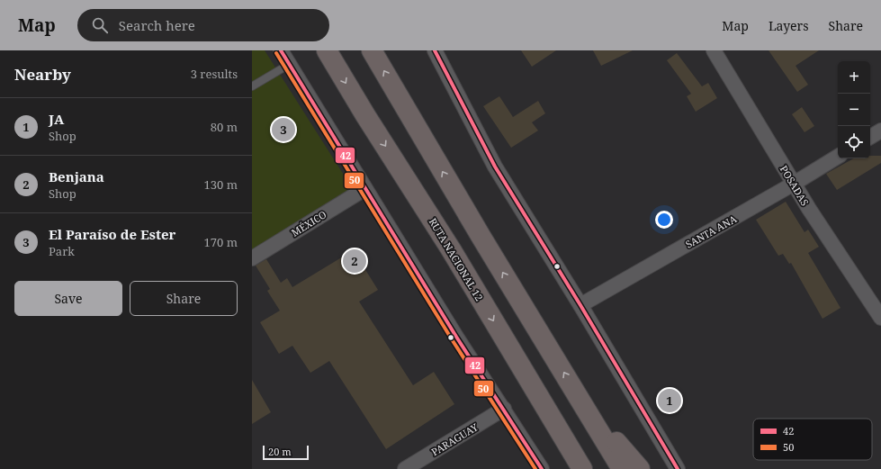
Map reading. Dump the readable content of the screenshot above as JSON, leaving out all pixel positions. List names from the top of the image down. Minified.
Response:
{"streets":{"highway":["RUTA NACIONAL 12"],"street":["POSADAS","MÉXICO","SANTA ANA","PARAGUAY"]},"crossings":[["POSADAS","SANTA ANA"]],"lines":["transit line 42","transit line 50"],"legend":["42","50"],"scale_bar":"20 m","page":{"header":"Map","search":"Search here","nav":["Map","Layers","Share"],"heading":["Nearby","3 results"],"map_buttons":["+","−"],"list":[{"mark":"1","name":"JA","note":"Shop","value":"80 m"},{"mark":"2","name":"Benjana","note":"Shop","value":"130 m"},{"mark":"3","name":"El Paraíso de Ester","note":"Park","value":"170 m"}],"pins":["3","2","1"],"buttons":["Save","Share"],"scale":"20 m"}}
